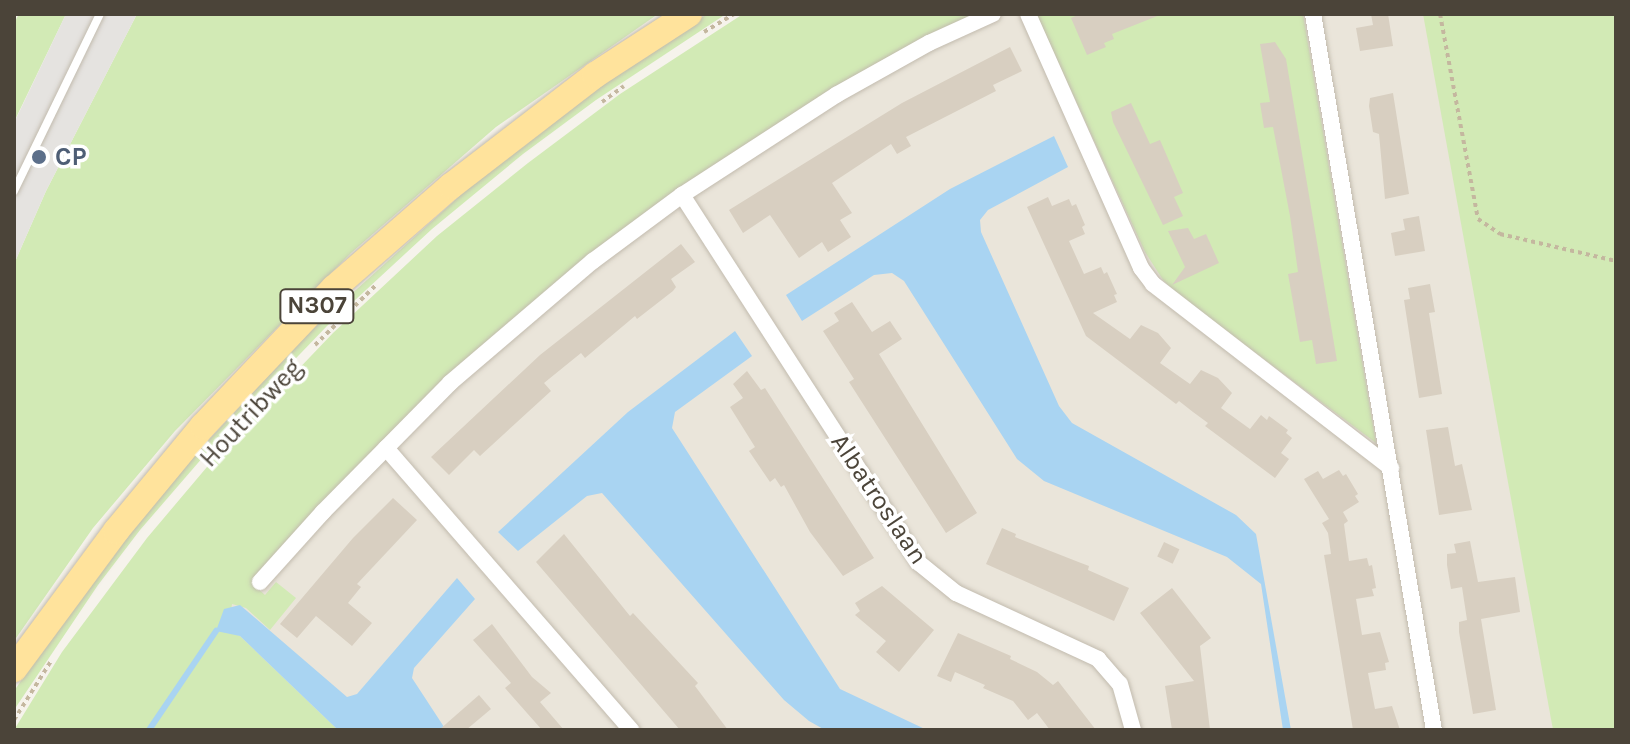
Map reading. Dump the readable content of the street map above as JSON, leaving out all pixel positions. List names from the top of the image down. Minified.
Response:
{"streets":{"main road":["N307","Houtribweg"],"street":["Albatroslaan"]},"places":["CP"]}
